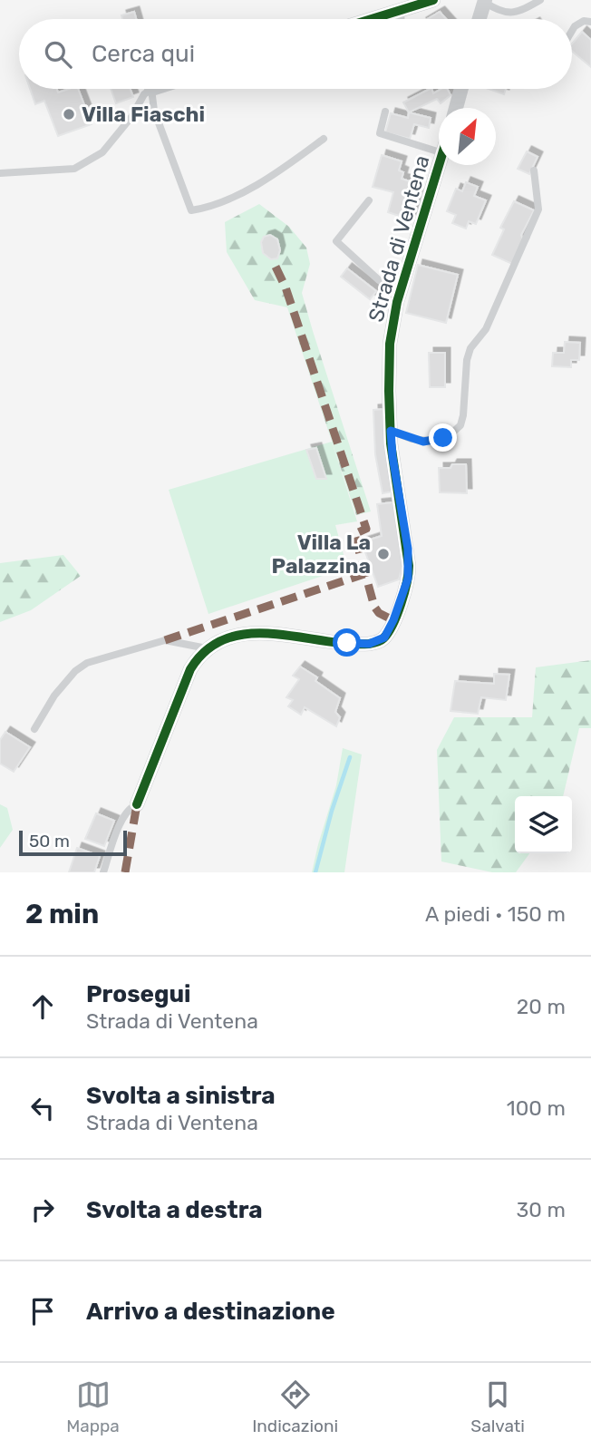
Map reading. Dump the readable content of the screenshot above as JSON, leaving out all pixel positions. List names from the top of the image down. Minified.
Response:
{"streets":{"street":["Strada di Ventena"]},"places":["Villa Fiaschi","Villa La Palazzina"],"scale_bar":"50 m","north":"top right","page":{"search":"Cerca qui","scale":"50 m","heading":["2 min","A piedi · 150 m"],"list":[["Prosegui","Strada di Ventena","20 m"],["Svolta a sinistra","Strada di Ventena","100 m"],["Svolta a destra","30 m"],"Arrivo a destinazione"],"nav":["Mappa","Indicazioni","Salvati"]}}
